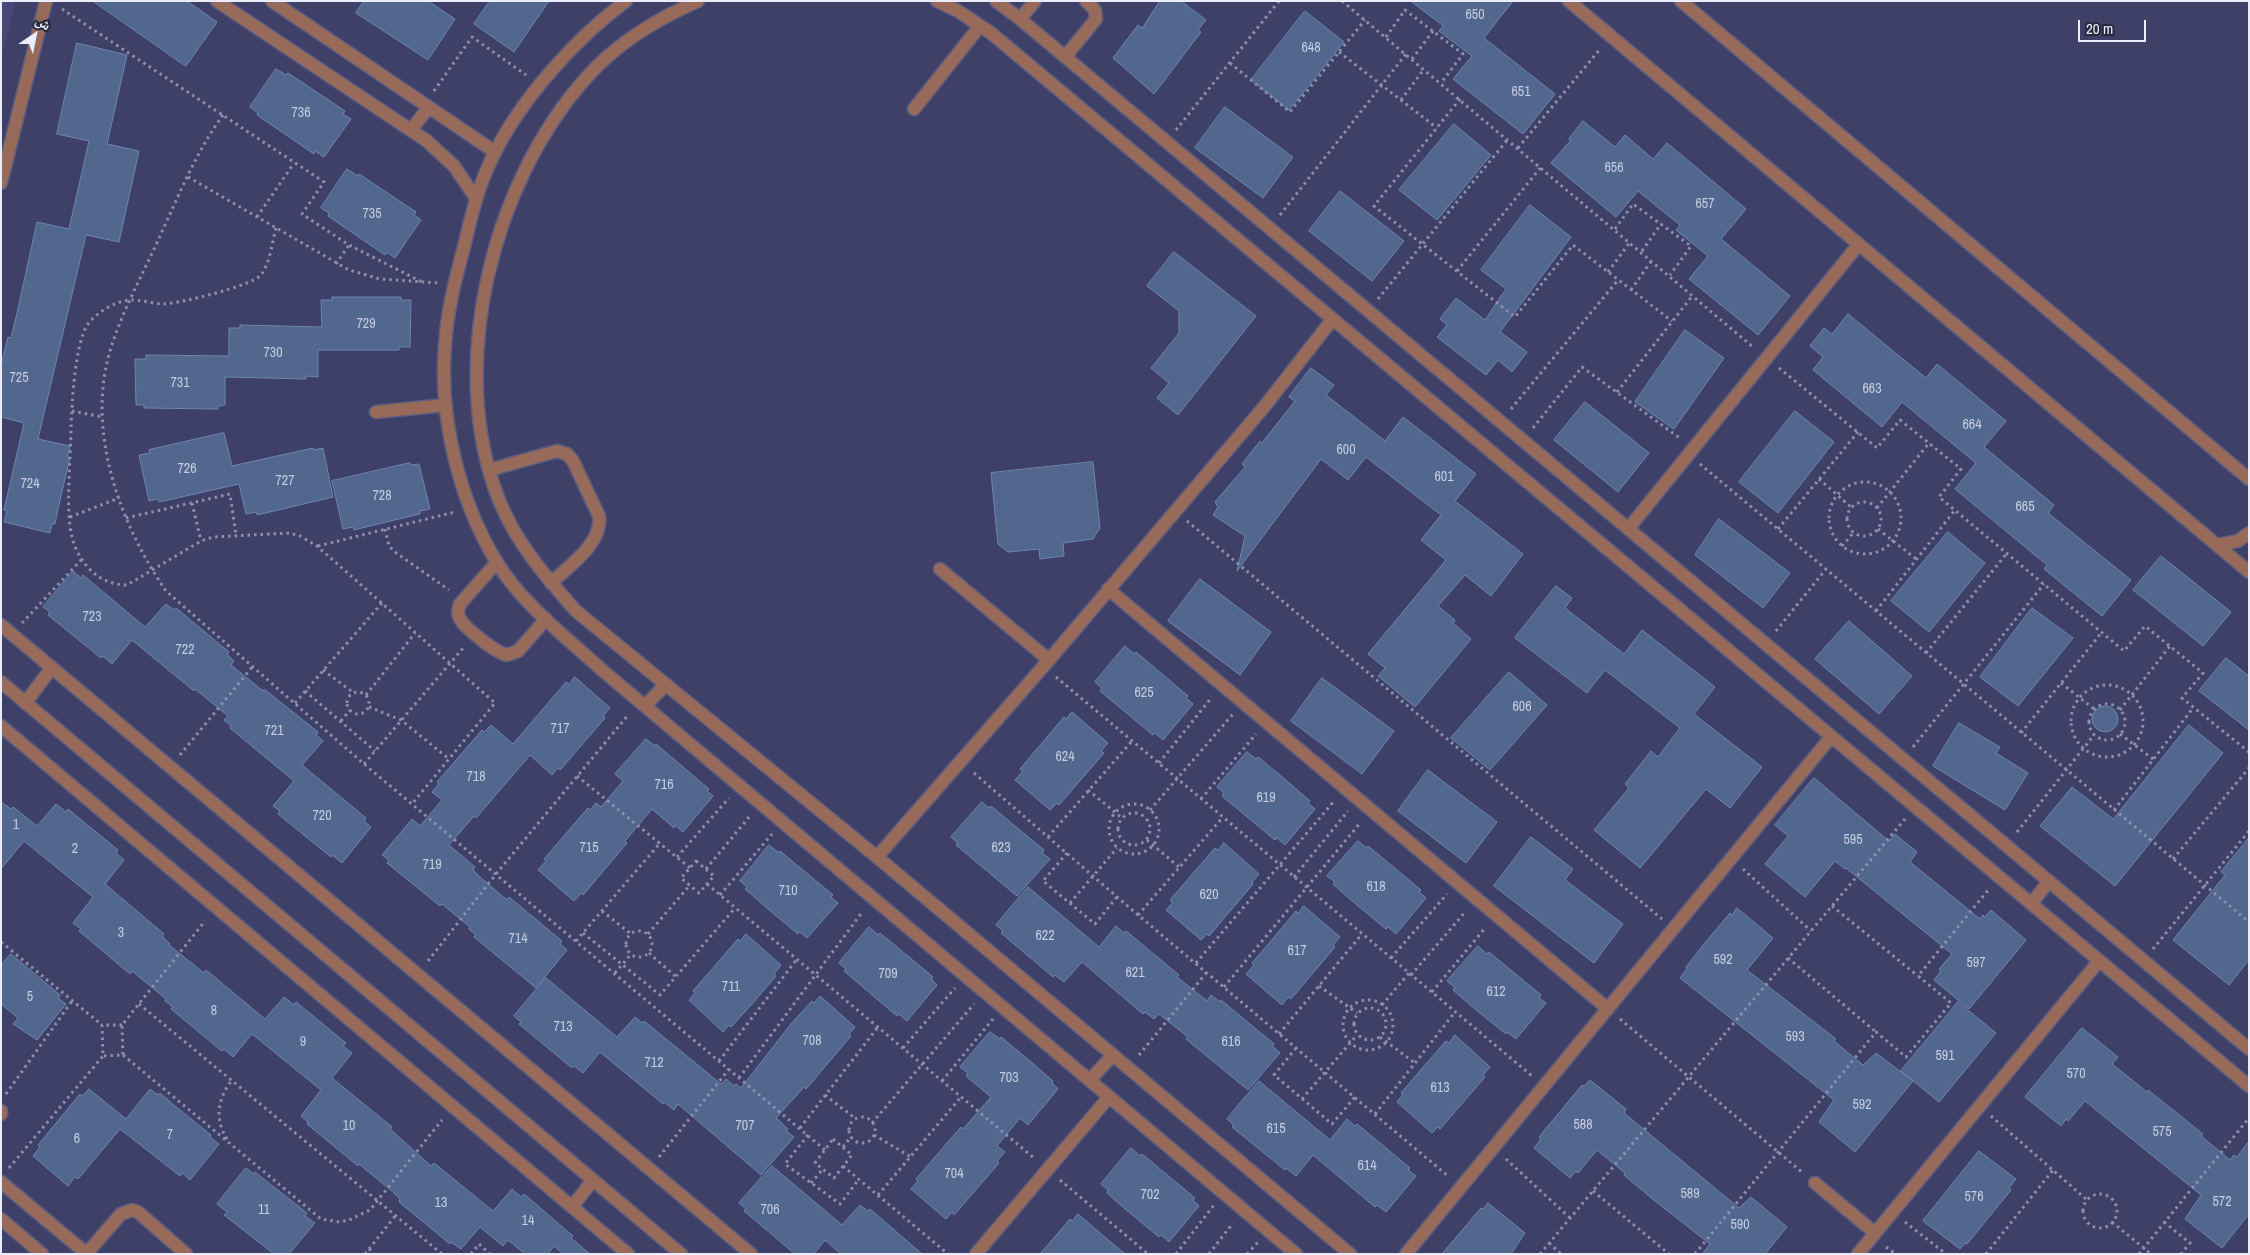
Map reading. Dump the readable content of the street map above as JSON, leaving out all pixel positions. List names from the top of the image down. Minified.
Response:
{"house_numbers":["650","648","651","736","656","657","735","729","730","725","731","663","664","600","726","601","727","724","728","665","723","722","625","606","717","721","624","718","716","619","720","1","595","715","623","2","719","618","710","620","3","622","714","617","592","597","621","709","711","612","5","8","713","593","708","9","616","591","712","570","703","613","592","588","10","707","615","575","7","6","614","704","589","702","576","572","13","11","706","14","590"],"scale_bar":"20 m","north":"top right"}
